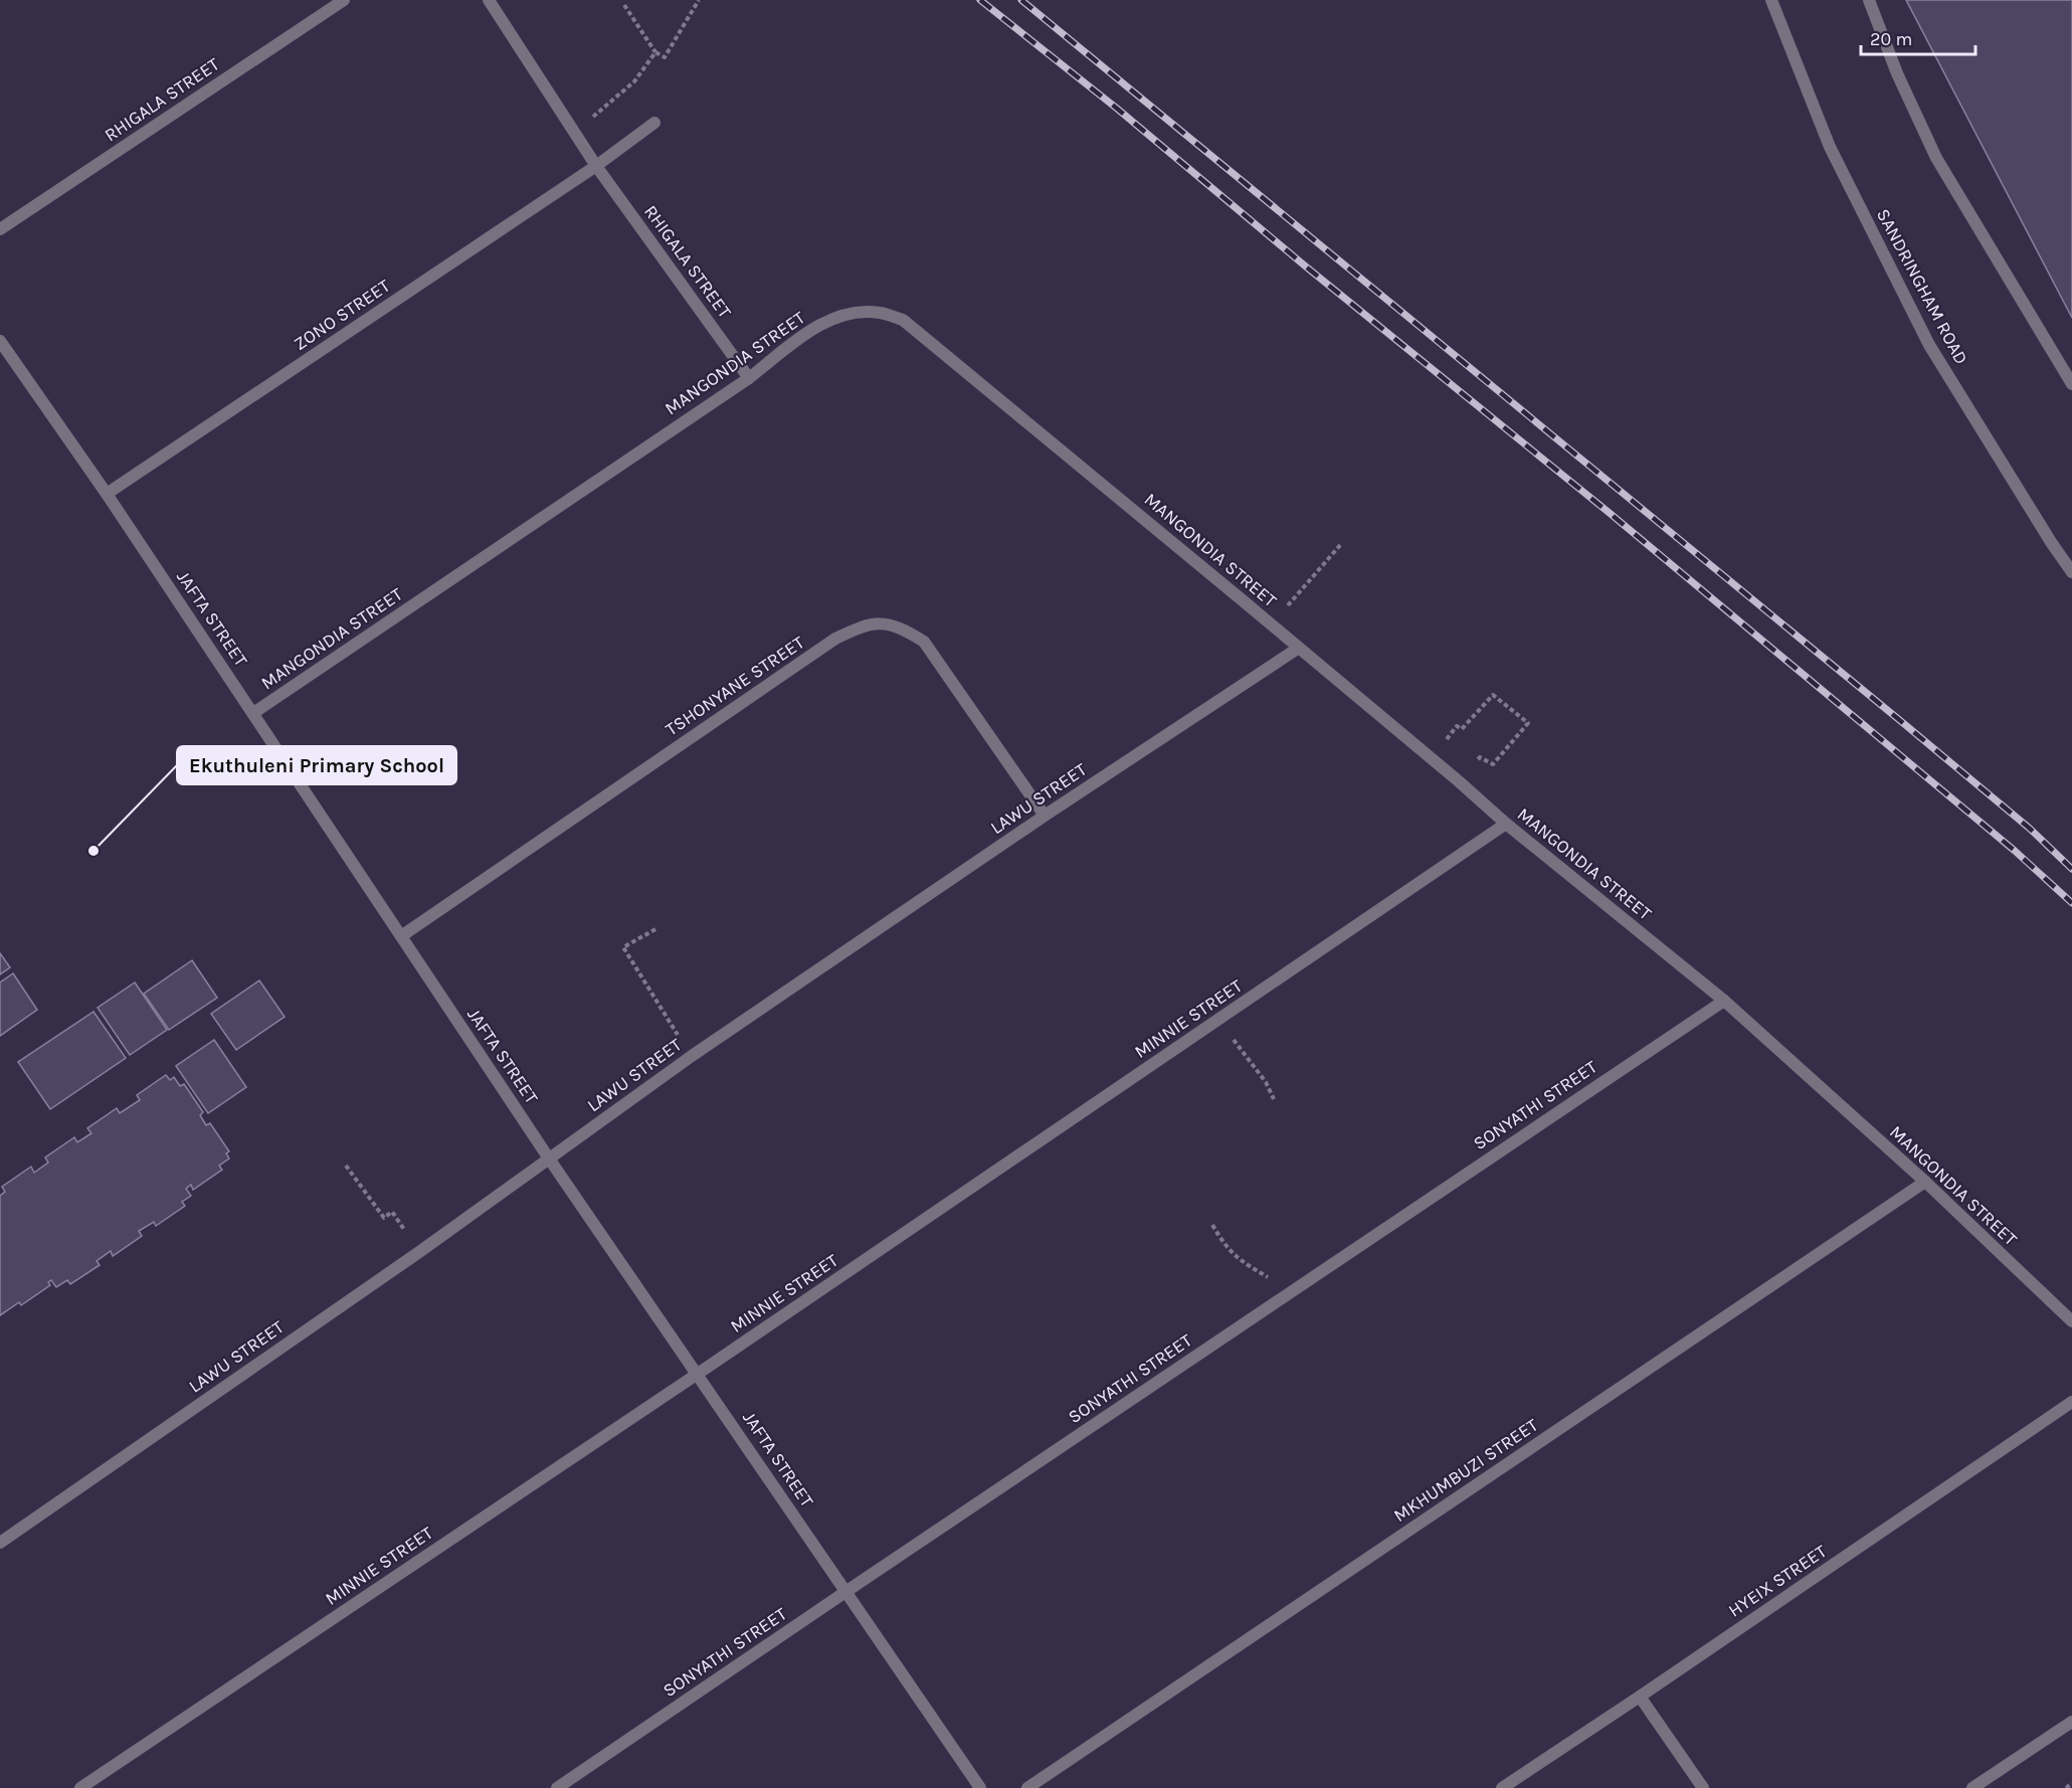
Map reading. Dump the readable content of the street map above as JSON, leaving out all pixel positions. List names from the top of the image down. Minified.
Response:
{"streets":{"street":["RHIGALA STREET","SANDRINGHAM ROAD","ZONO STREET","MANGONDIA STREET","JAFTA STREET","TSHONYANE STREET","LAWU STREET","MINNIE STREET","SONYATHI STREET","MKHUMBUZI STREET","HYEIX STREET"]},"crossings":[["RHIGALA STREET","ZONO STREET"],["RHIGALA STREET","MANGONDIA STREET"],["ZONO STREET","JAFTA STREET"],["MANGONDIA STREET","JAFTA STREET"],["MANGONDIA STREET","LAWU STREET"],["MANGONDIA STREET","MINNIE STREET"],["MANGONDIA STREET","SONYATHI STREET"],["MANGONDIA STREET","MKHUMBUZI STREET"],["JAFTA STREET","TSHONYANE STREET"],["JAFTA STREET","LAWU STREET"],["JAFTA STREET","MINNIE STREET"],["JAFTA STREET","SONYATHI STREET"],["TSHONYANE STREET","LAWU STREET"]],"places":["Ekuthuleni Primary School"],"scale_bar":"20 m"}
